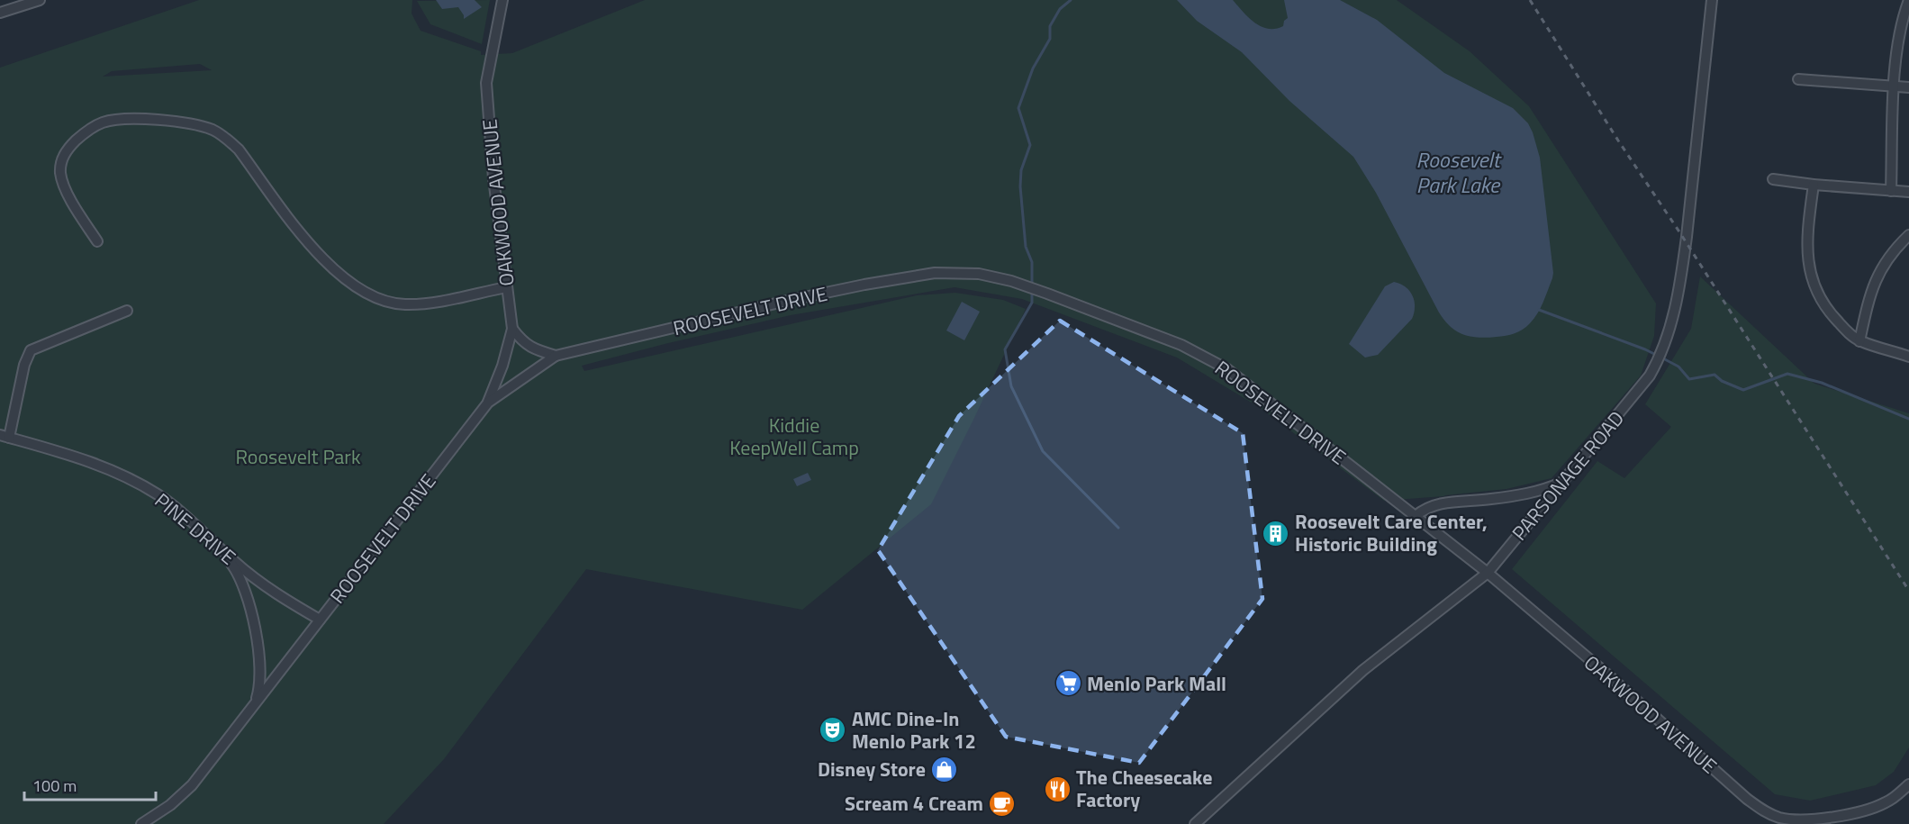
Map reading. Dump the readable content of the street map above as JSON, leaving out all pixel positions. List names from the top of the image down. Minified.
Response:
{"streets":{"street":["OAKWOOD AVENUE","ROOSEVELT DRIVE","PARSONAGE ROAD","PINE DRIVE"]},"crossings":[["OAKWOOD AVENUE","ROOSEVELT DRIVE"],["OAKWOOD AVENUE","PARSONAGE ROAD"],["ROOSEVELT DRIVE","PARSONAGE ROAD"],["ROOSEVELT DRIVE","PINE DRIVE"]],"water":["Roosevelt Park Lake"],"parks":["Kiddie KeepWell Camp","Roosevelt Park"],"places":{"building":["Roosevelt Care Center, Historic Building"],"supermarket":["Menlo Park Mall"],"theatre":["AMC Dine-In Menlo Park 12"],"shop":["Disney Store"],"restaurant":["The Cheesecake Factory"],"cafe":["Scream 4 Cream"]},"scale_bar":"100 m"}
